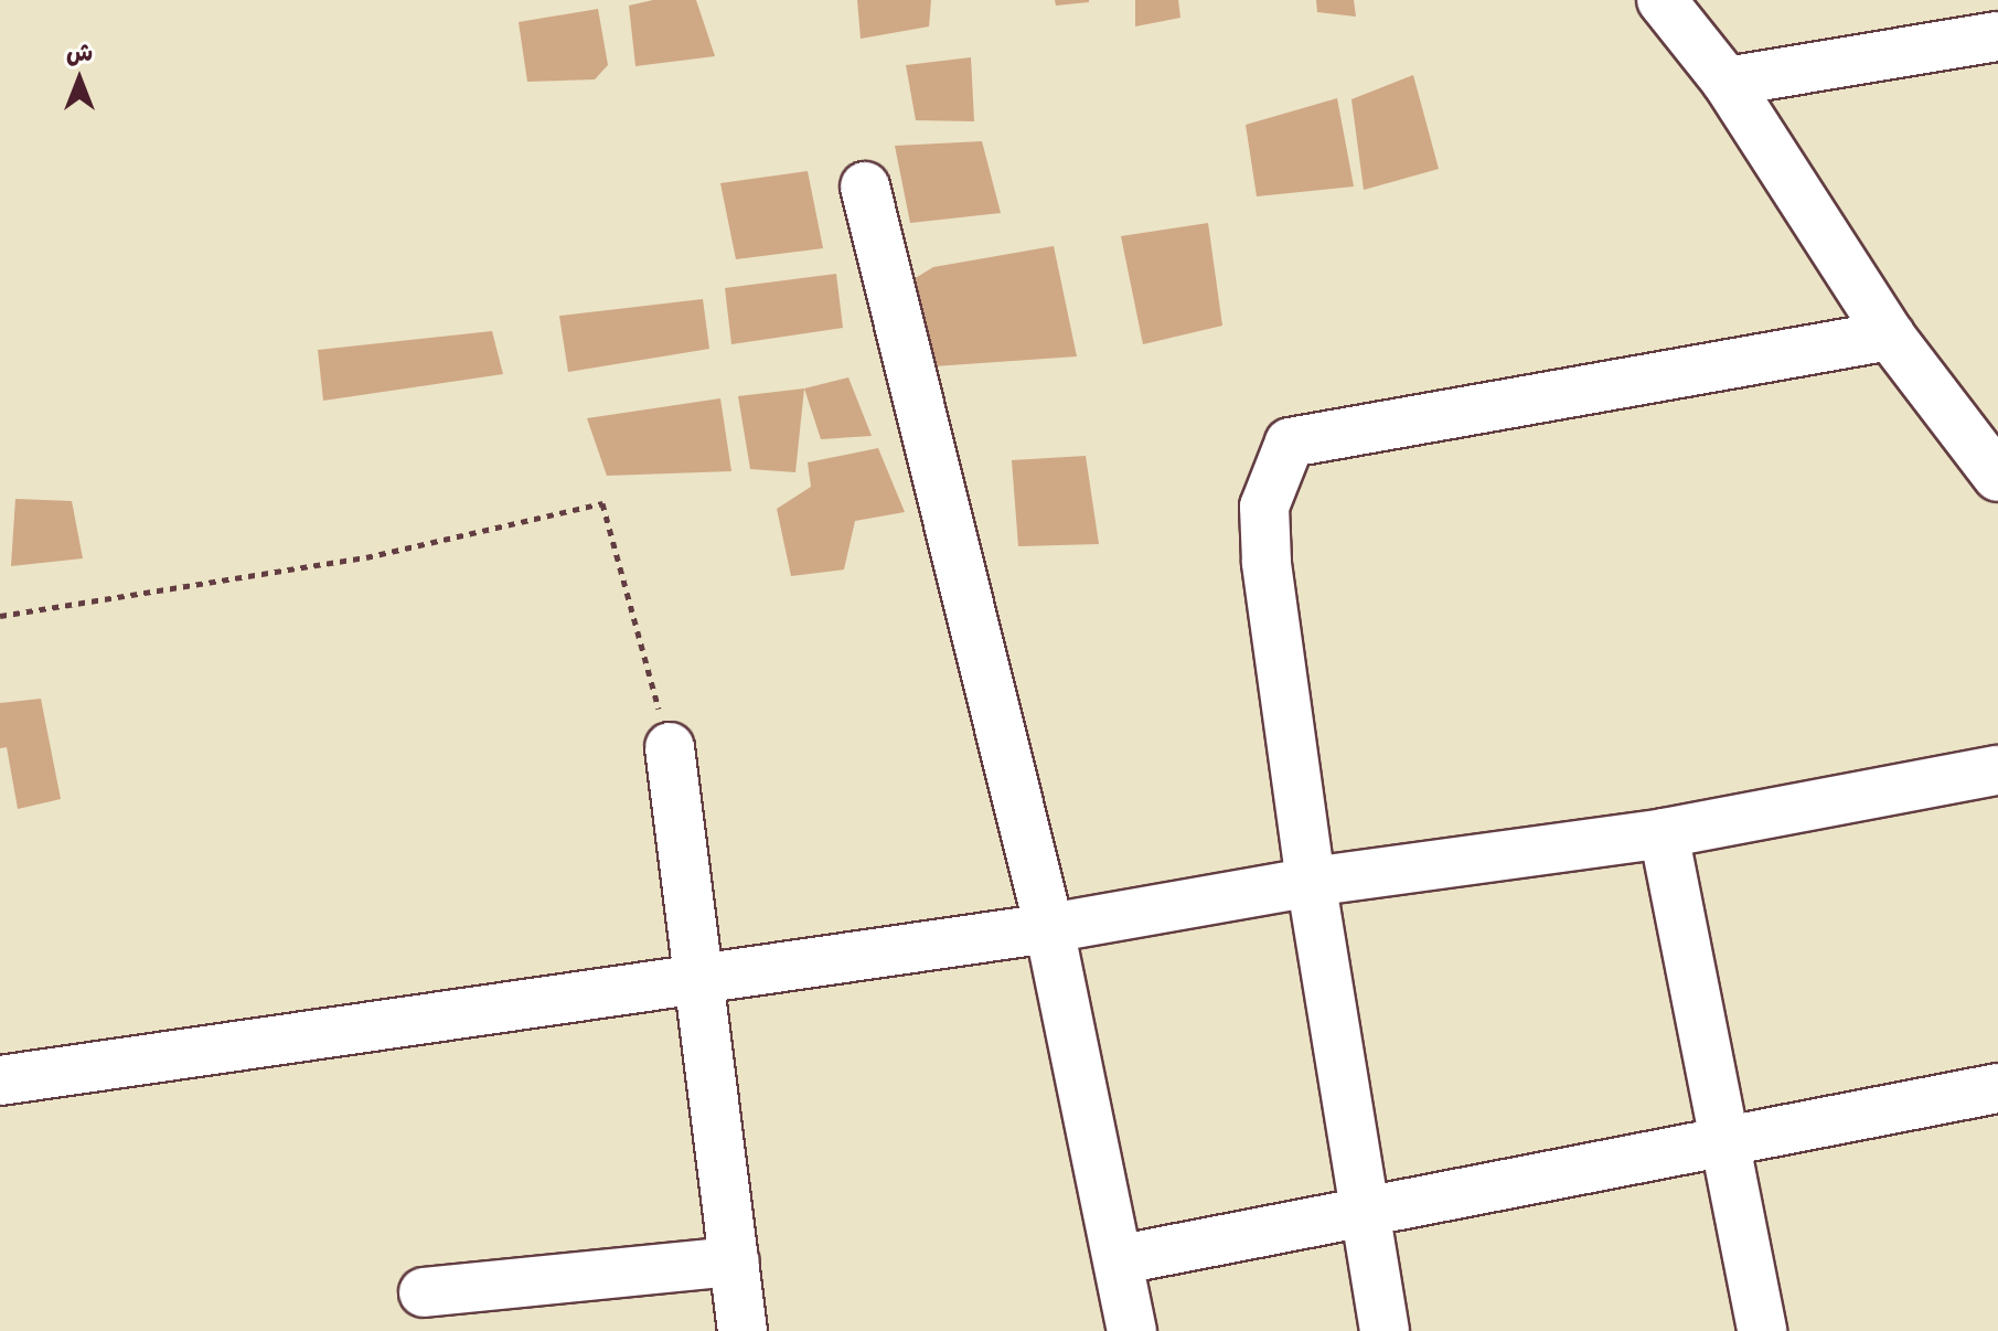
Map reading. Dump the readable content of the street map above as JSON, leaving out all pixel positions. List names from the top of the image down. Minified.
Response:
{"north":"top"}
